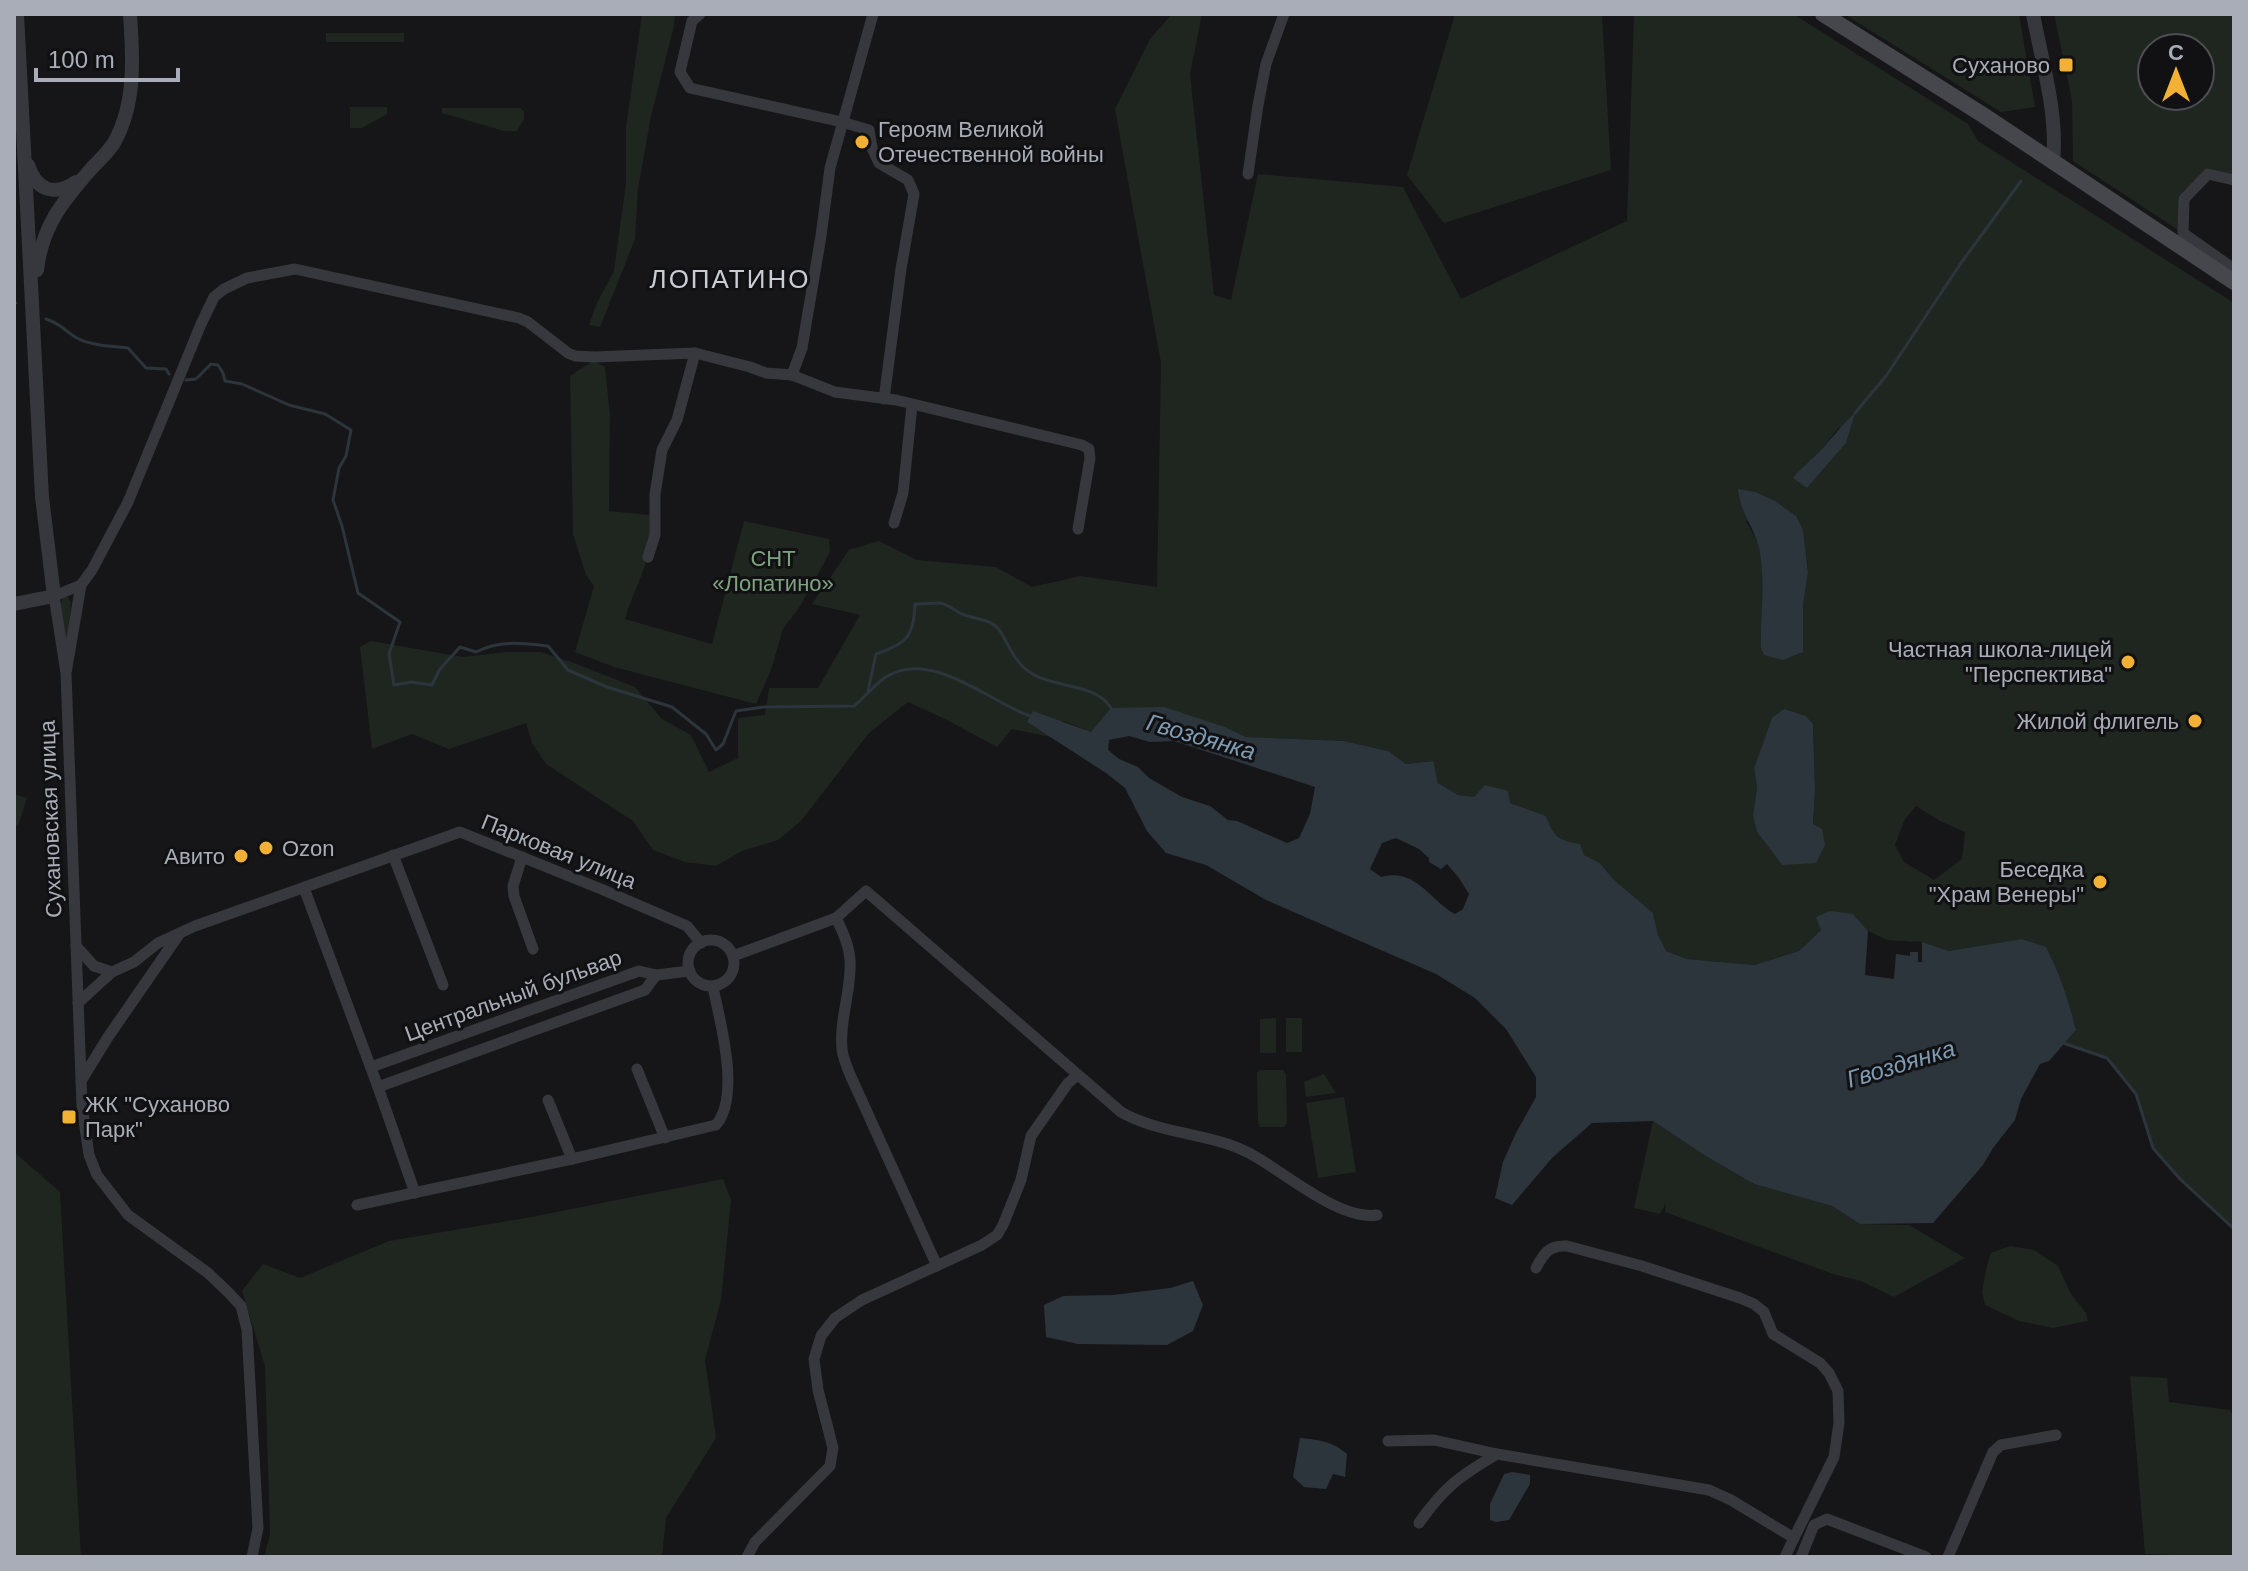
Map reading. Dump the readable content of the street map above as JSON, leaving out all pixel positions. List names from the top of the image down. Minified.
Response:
{"streets":{"street":["Сухановская улица","Парковая улица","Центральный бульвар"]},"crossings":[["Сухановская улица","Парковая улица"]],"districts":["ЛОПАТИНО"],"water":["Гвоздянка"],"parks":["СНТ «Лопатино»"],"places":{"transit":["Суханово","ЖК \"Суханово Парк\""],"other":["Героям Великой Отечественной войны","Частная школа-лицей \"Перспектива\"","Жилой флигель","Ozon","Авито","Беседка \"Храм Венеры\""]},"scale_bar":"100 m","north":"top"}
